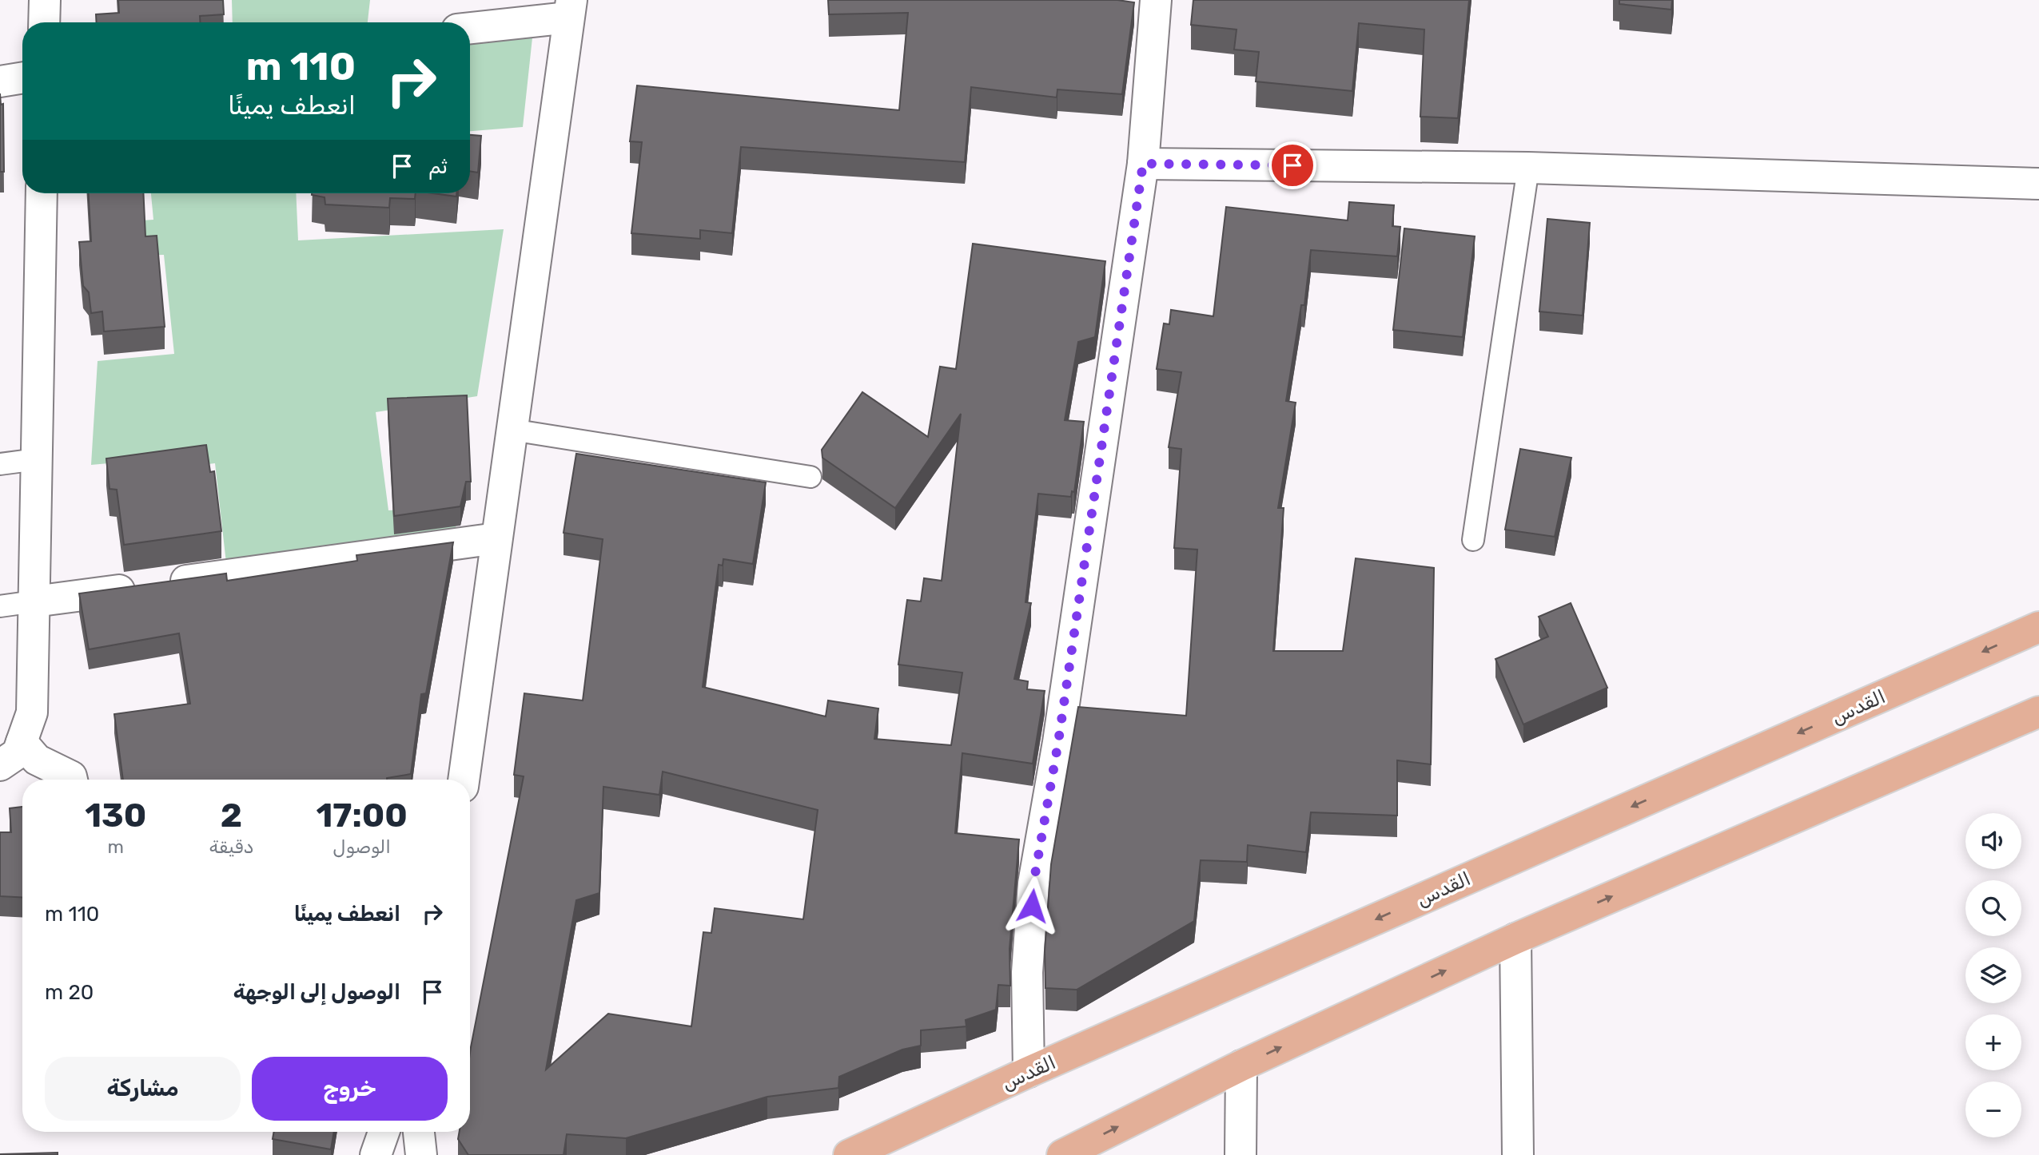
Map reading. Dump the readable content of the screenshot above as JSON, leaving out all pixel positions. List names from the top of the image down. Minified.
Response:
{"streets":{"main road":["القدس"]},"page":{"turn":["110 m","انعطف يمينًا"],"then":"ثم","eta":["17:00","الوصول","2","دقيقة","130","m"],"map_buttons":["+","−"],"list":[{"name":"انعطف يمينًا","value":"110 m"},{"name":"الوصول إلى الوجهة","value":"20 m"}],"buttons":["خروج","مشاركة"]}}
